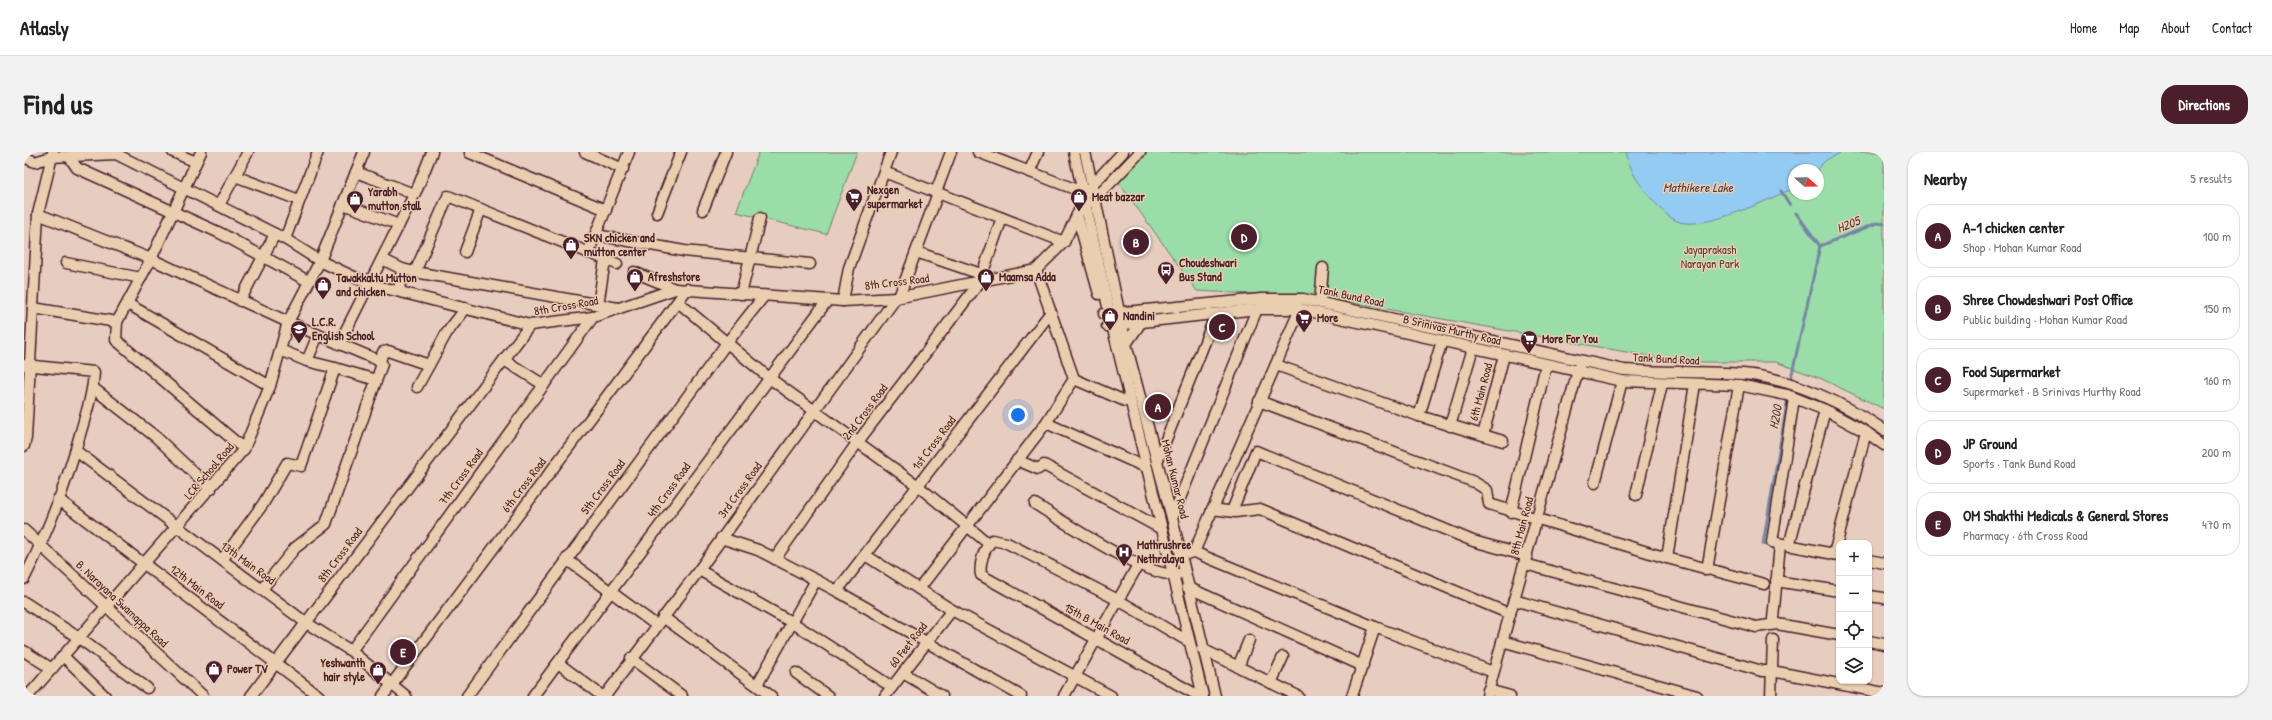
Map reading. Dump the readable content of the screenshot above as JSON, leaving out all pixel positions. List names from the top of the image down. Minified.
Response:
{"streets":{"street":["8th Cross Road","Tank Bund Road","B Srinivas Murthy Road","6th Main Road","2nd Cross Road","1st Cross Road","LCR School Road","7th Cross Road","Mohan Kumar Road","6th Cross Road","5th Cross Road","4th Cross Road","3rd Cross Road","8th Main Road","13th Main Road","12th Main Road","B. Narayana Swamappa Road","15th B Main Road","60 Feet Road"]},"crossings":[["8th Cross Road","2nd Cross Road"],["8th Cross Road","7th Cross Road"],["8th Cross Road","6th Cross Road"],["8th Cross Road","5th Cross Road"],["8th Cross Road","4th Cross Road"],["8th Cross Road","3rd Cross Road"],["8th Cross Road","13th Main Road"],["8th Cross Road","12th Main Road"],["Tank Bund Road","Mohan Kumar Road"],["Tank Bund Road","8th Main Road"],["B Srinivas Murthy Road","6th Main Road"],["B Srinivas Murthy Road","Mohan Kumar Road"],["B Srinivas Murthy Road","8th Main Road"],["LCR School Road","13th Main Road"],["LCR School Road","12th Main Road"],["LCR School Road","B. Narayana Swamappa Road"],["7th Cross Road","13th Main Road"],["6th Cross Road","13th Main Road"]],"water":["Mathikere Lake","H205","H200"],"parks":["Jayaprakash Narayan Park"],"places":{"supermarket":["Nexgen supermarket","More","More For You"],"shop":["Meat bazzar","Yarabh mutton stall","SKN chicken and mutton center","Afreshstore","Maamsa Adda","Tawakkaltu Mutton and chicken","Nandini","Power TV","Yeshwanth hair style"],"bus stop":["Choudeshwari Bus Stand"],"school or university":["L.C.R. English School"],"hospital":["Mathrushree Nethralaya"]},"north":"right","page":{"header":"Atlasly","nav":["Home","Map","About","Contact"],"title":"Find us","buttons":"Directions","heading":["Nearby","5 results"],"list":[{"mark":"A","name":"A-1 chicken center","note":"Shop · Mohan Kumar Road","value":"100 m"},{"mark":"B","name":"Shree Chowdeshwari Post Office","note":"Public building · Mohan Kumar Road","value":"150 m"},{"mark":"C","name":"Food Supermarket","note":"Supermarket · B Srinivas Murthy Road","value":"160 m"},{"mark":"D","name":"JP Ground","note":"Sports · Tank Bund Road","value":"200 m"},{"mark":"E","name":"OM Shakthi Medicals & General Stores","note":"Pharmacy · 6th Cross Road","value":"470 m"}],"pins":["D","B","C","A","E"],"map_buttons":["+","−"]}}
